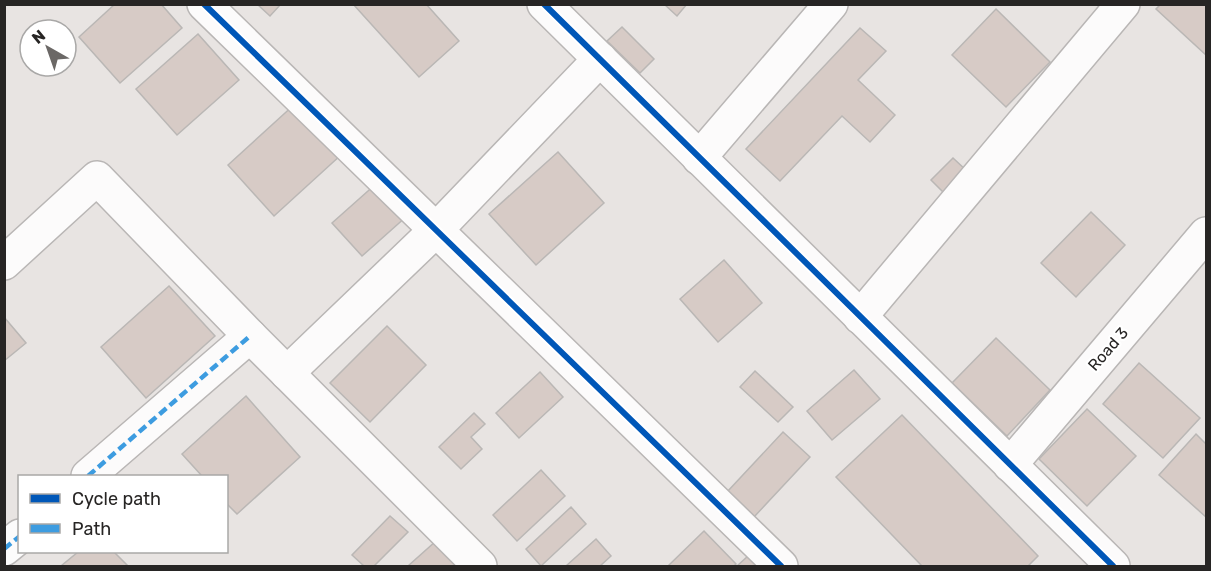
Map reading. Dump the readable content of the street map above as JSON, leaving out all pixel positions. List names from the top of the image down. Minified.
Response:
{"streets":{"street":["Road 3"]},"legend":["Cycle path","Path"],"north":"top left"}
